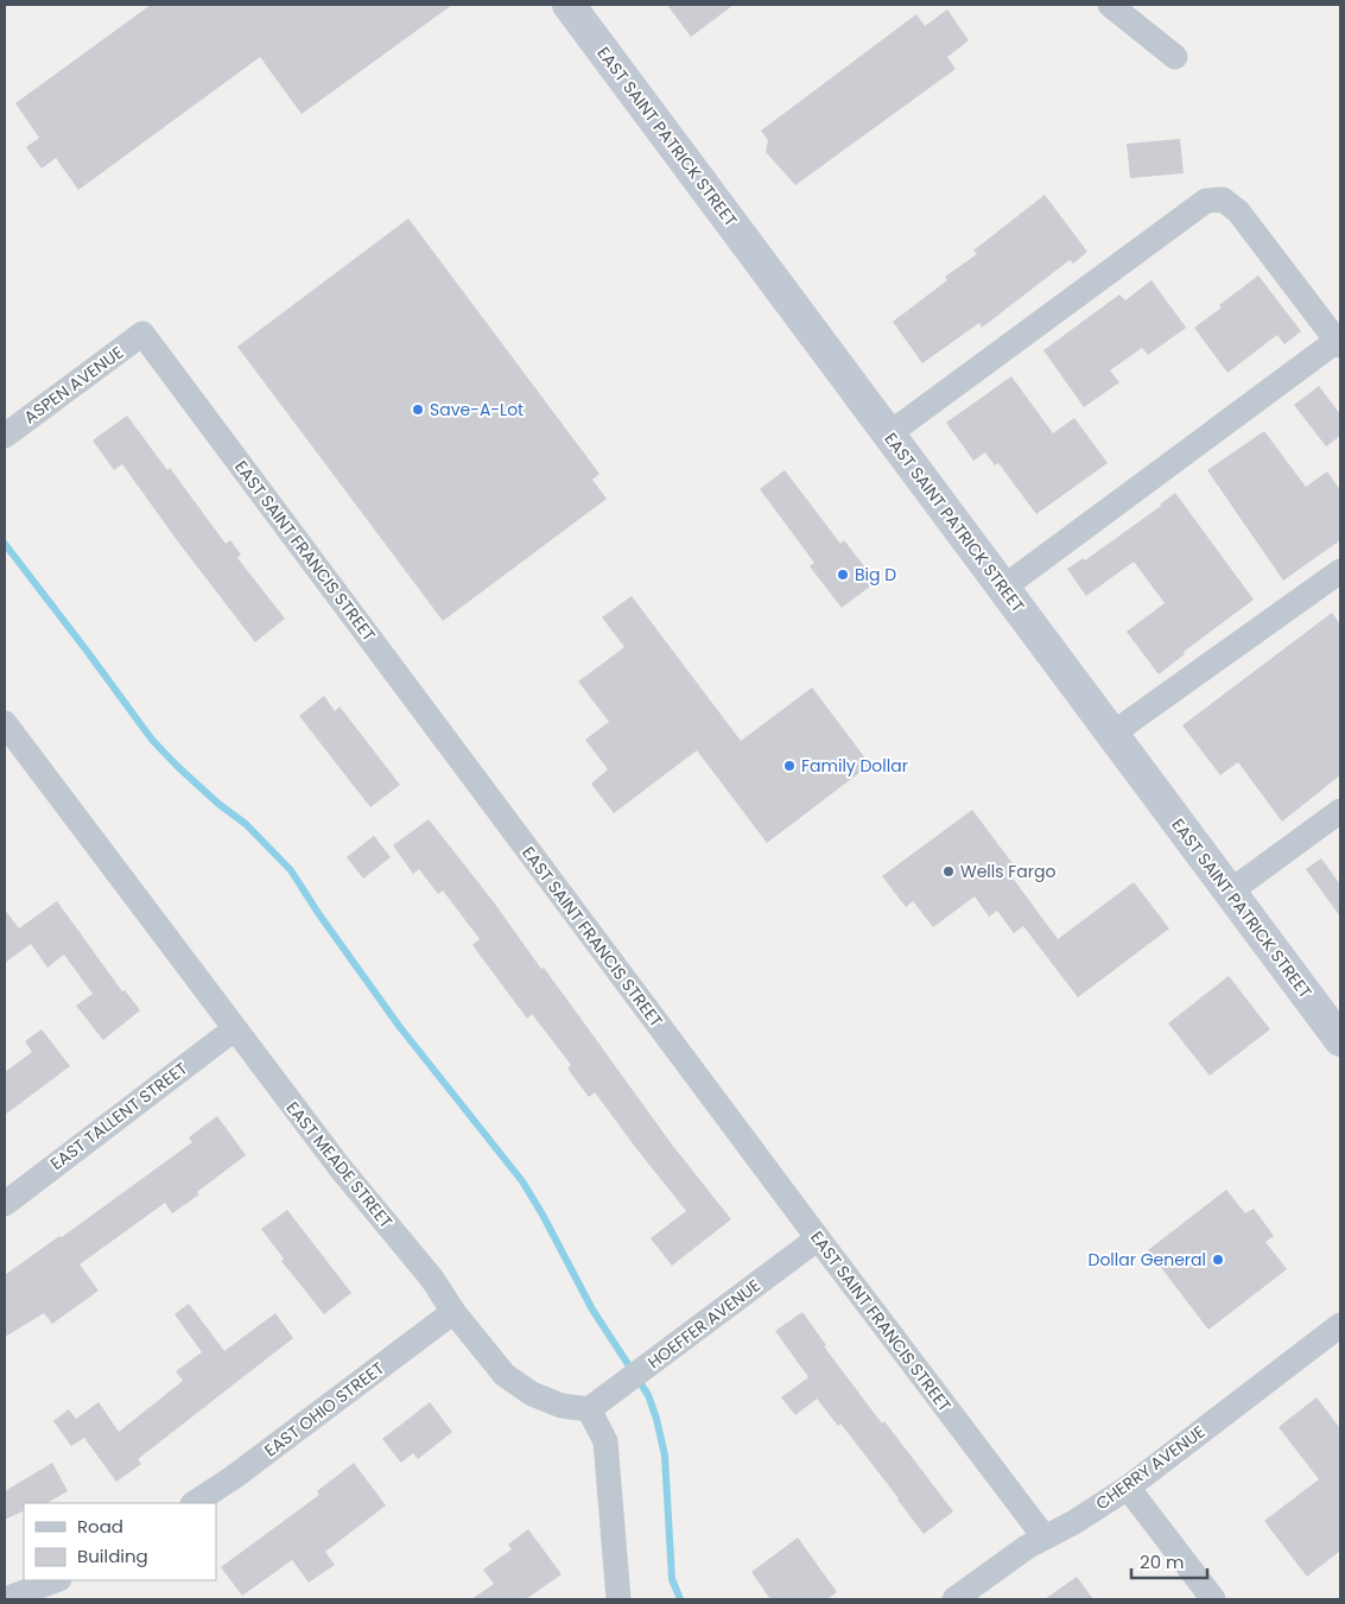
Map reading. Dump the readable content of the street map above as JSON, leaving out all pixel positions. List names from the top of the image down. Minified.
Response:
{"streets":{"main road":["EAST SAINT PATRICK STREET"],"street":["ASPEN AVENUE","EAST SAINT FRANCIS STREET","EAST TALLENT STREET","EAST MEADE STREET","HOEFFER AVENUE","EAST OHIO STREET","CHERRY AVENUE"]},"crossings":[["ASPEN AVENUE","EAST SAINT FRANCIS STREET"],["EAST SAINT FRANCIS STREET","HOEFFER AVENUE"],["EAST SAINT FRANCIS STREET","CHERRY AVENUE"],["EAST TALLENT STREET","EAST MEADE STREET"],["EAST MEADE STREET","HOEFFER AVENUE"],["EAST MEADE STREET","EAST OHIO STREET"]],"places":["Save-A-Lot","Big D","Family Dollar","Wells Fargo","Dollar General"],"legend":["Road","Building"],"scale_bar":"20 m"}
